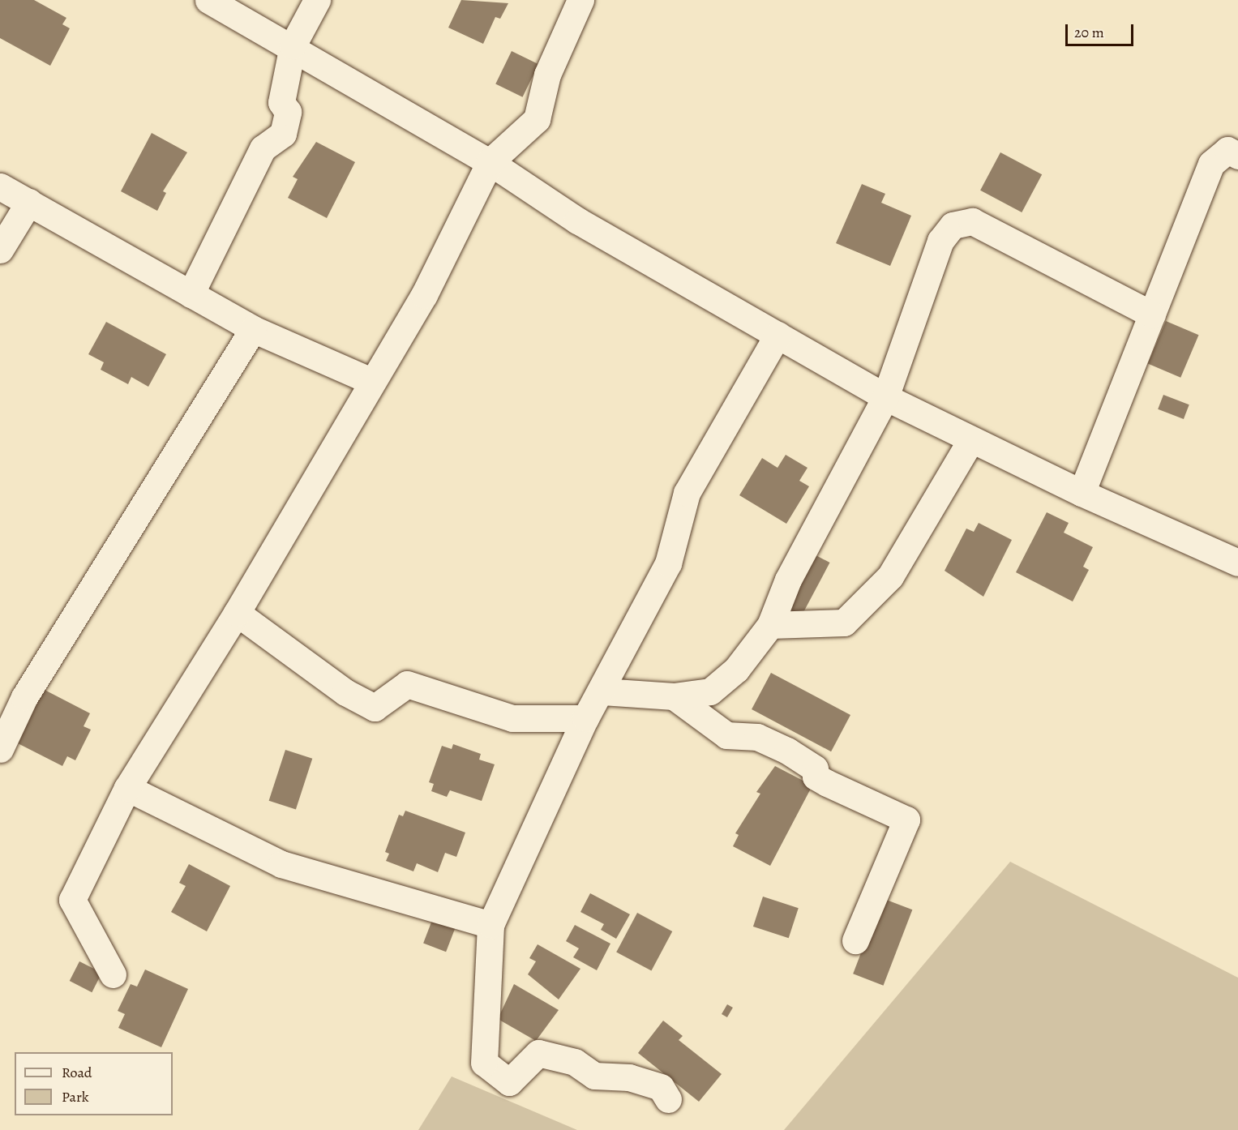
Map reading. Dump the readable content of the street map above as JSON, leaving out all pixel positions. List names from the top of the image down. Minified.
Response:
{"legend":["Road","Park"],"scale_bar":"20 m"}
